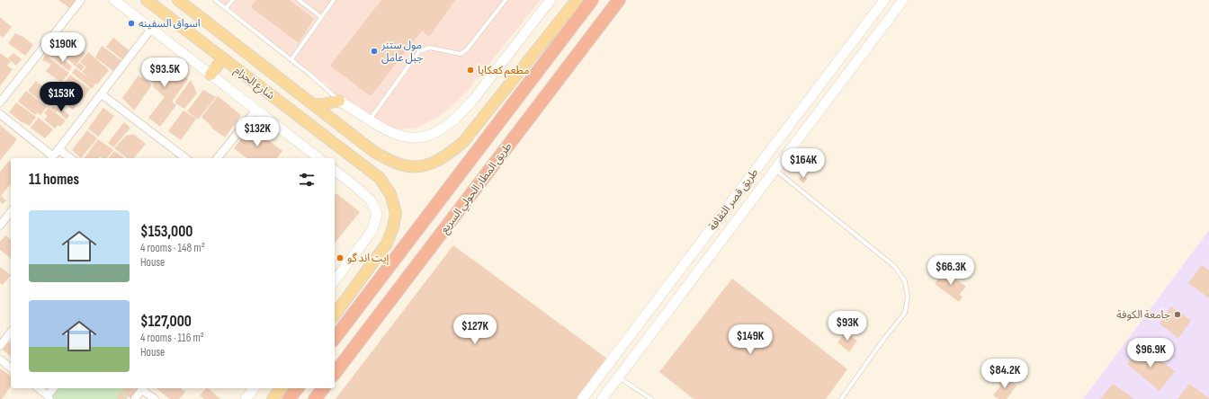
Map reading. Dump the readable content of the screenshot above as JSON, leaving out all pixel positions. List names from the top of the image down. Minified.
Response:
{"streets":{"highway":["طريق المطار الحولي السريع"],"main road":["شارع الحزام"],"street":["طريق قصر الثقافة"]},"places":["اسواق السفينه","مول ستنر جبل عامل","مطعم كعكايا","إيت اند گو","جامعة الكوفة"],"page":{"price":["$190K","$93.5K","$153K","$132K","$164K","$66.3K","$93K","$127K","$149K","$96.9K","$84.2K"],"heading":"11 homes","list":[{"name":"$153,000","note":"4 rooms · 148 m² · House"},{"name":"$127,000","note":"4 rooms · 116 m² · House"}]}}
